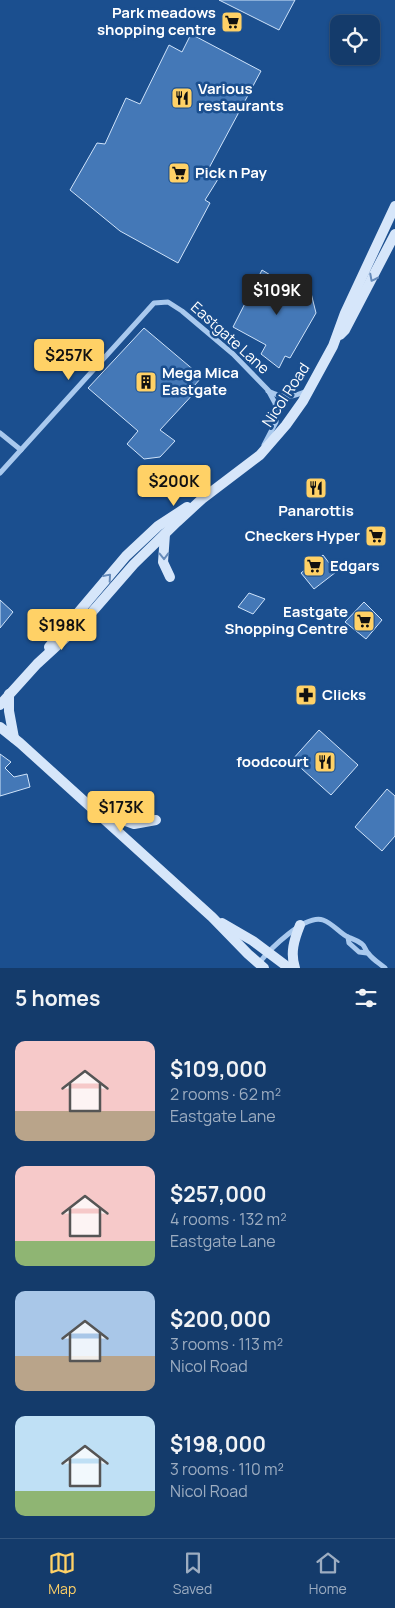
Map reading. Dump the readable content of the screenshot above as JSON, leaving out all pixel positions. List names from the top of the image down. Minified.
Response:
{"streets":{"main road":["Nicol Road"],"street":["Eastgate Lane"]},"crossings":[["Eastgate Lane","Nicol Road"]],"places":{"supermarket":["Park meadows shopping centre","Pick n Pay","Checkers Hyper","Edgars","Eastgate Shopping Centre"],"restaurant":["Various restaurants","Panarottis","foodcourt"],"building":["Mega Mica Eastgate"],"pharmacy":["Clicks"]},"page":{"price":["$109K","$257K","$200K","$198K","$173K"],"heading":"5 homes","list":[{"name":"$109,000","note":"2 rooms · 62 m² · Eastgate Lane"},{"name":"$257,000","note":"4 rooms · 132 m² · Eastgate Lane"},{"name":"$200,000","note":"3 rooms · 113 m² · Nicol Road"},{"name":"$198,000","note":"3 rooms · 110 m² · Nicol Road"}],"tabs":["Map","Saved","Home"]}}
